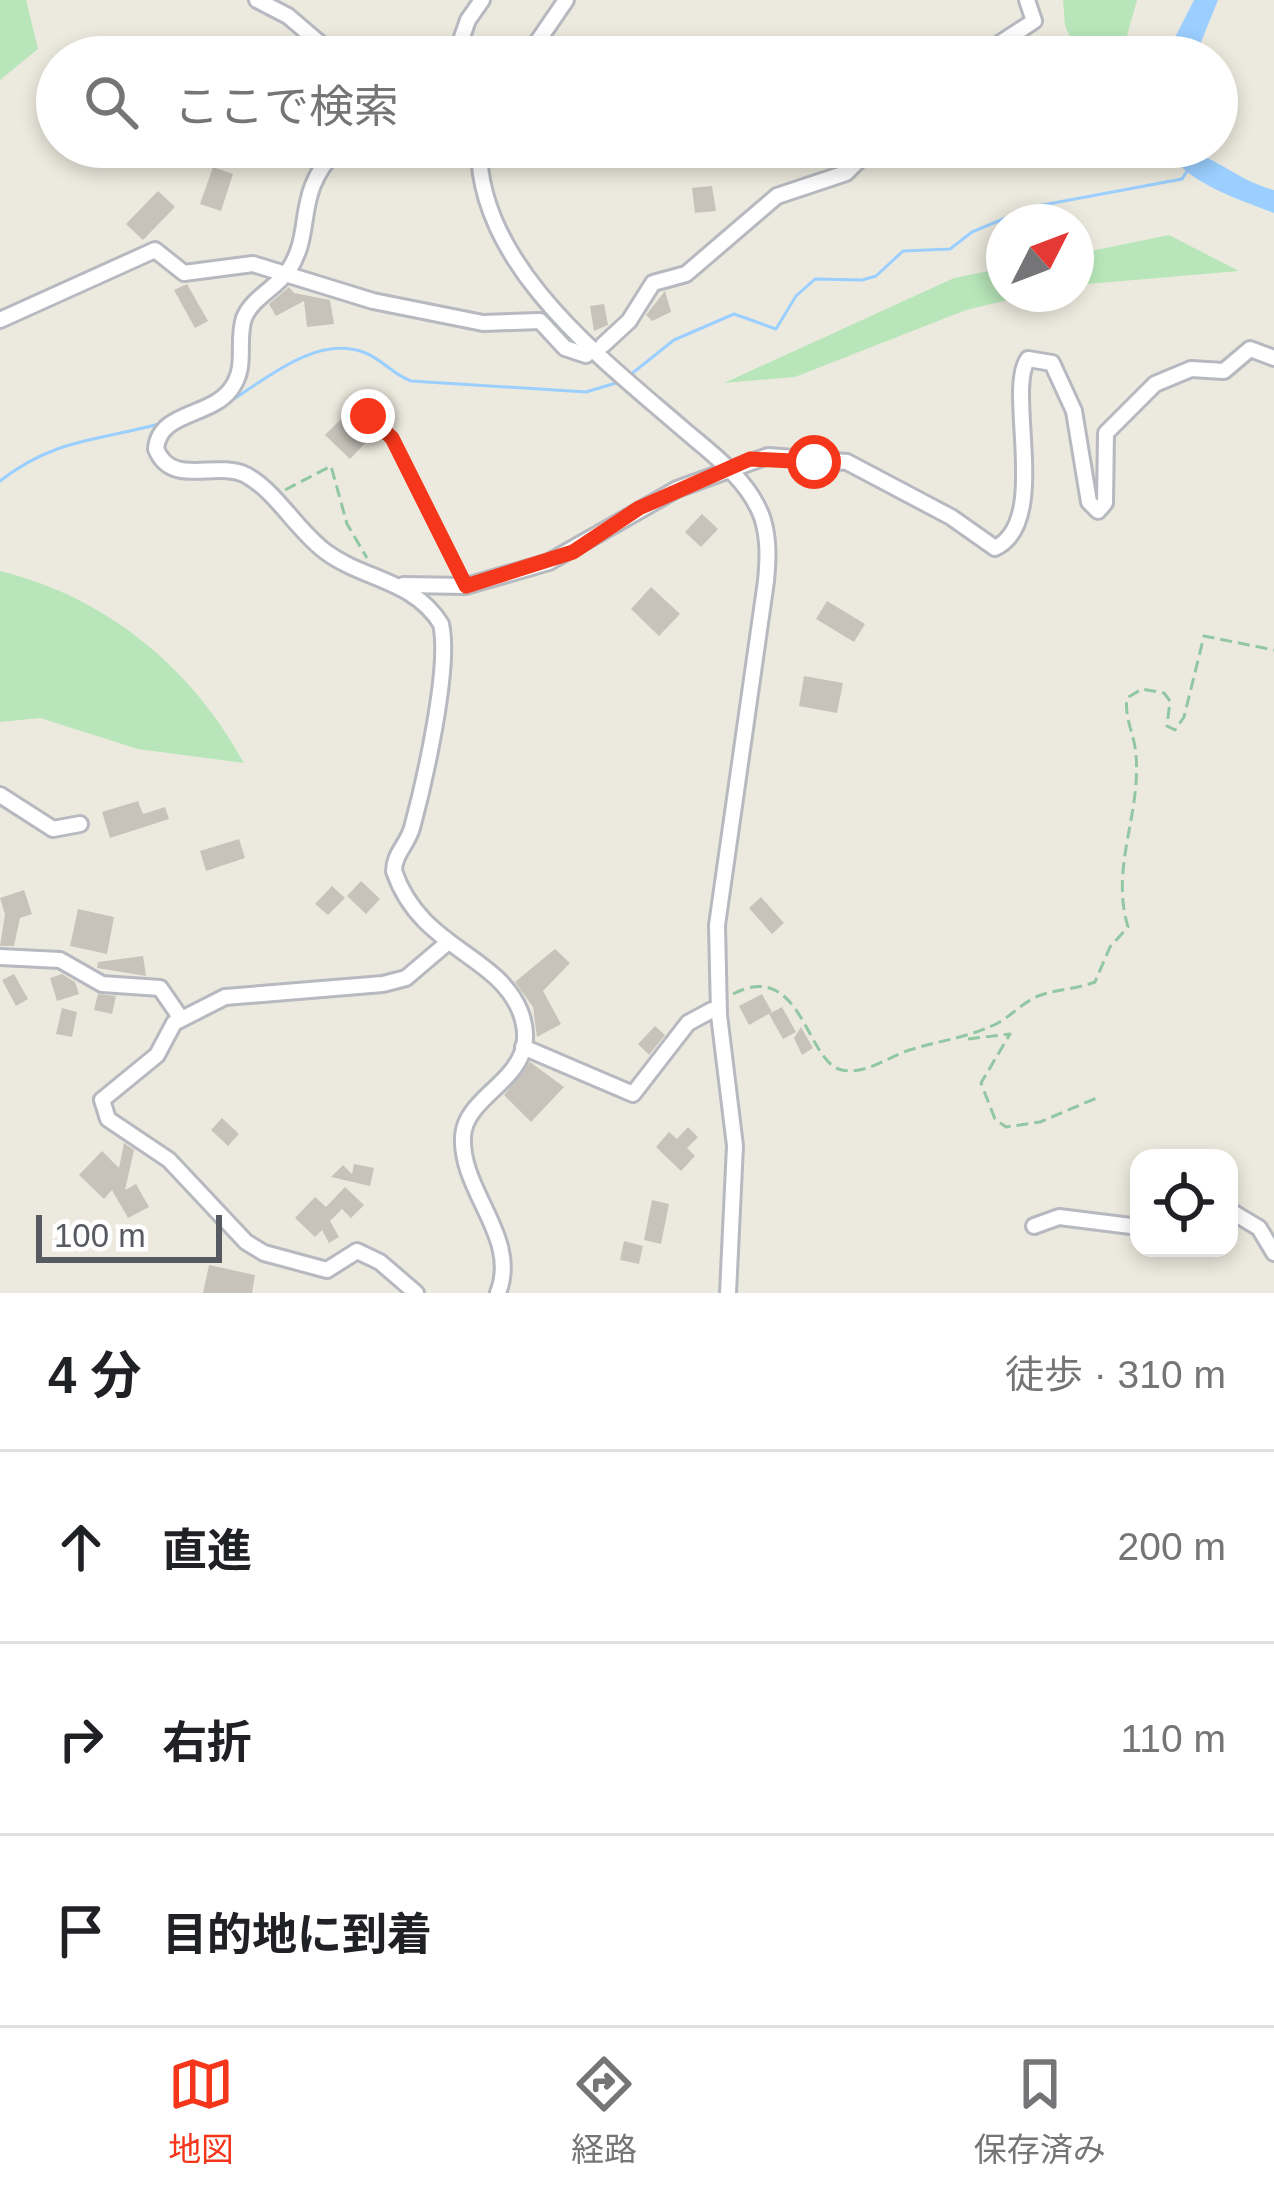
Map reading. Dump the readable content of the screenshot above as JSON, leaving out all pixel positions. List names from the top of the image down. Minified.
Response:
{"scale_bar":"100 m","north":"top right","page":{"search":"ここで検索","scale":"100 m","heading":["4 分","徒歩 · 310 m"],"list":[["直進","200 m"],["右折","110 m"],"目的地に到着"],"nav":["地図","経路","保存済み"]}}
